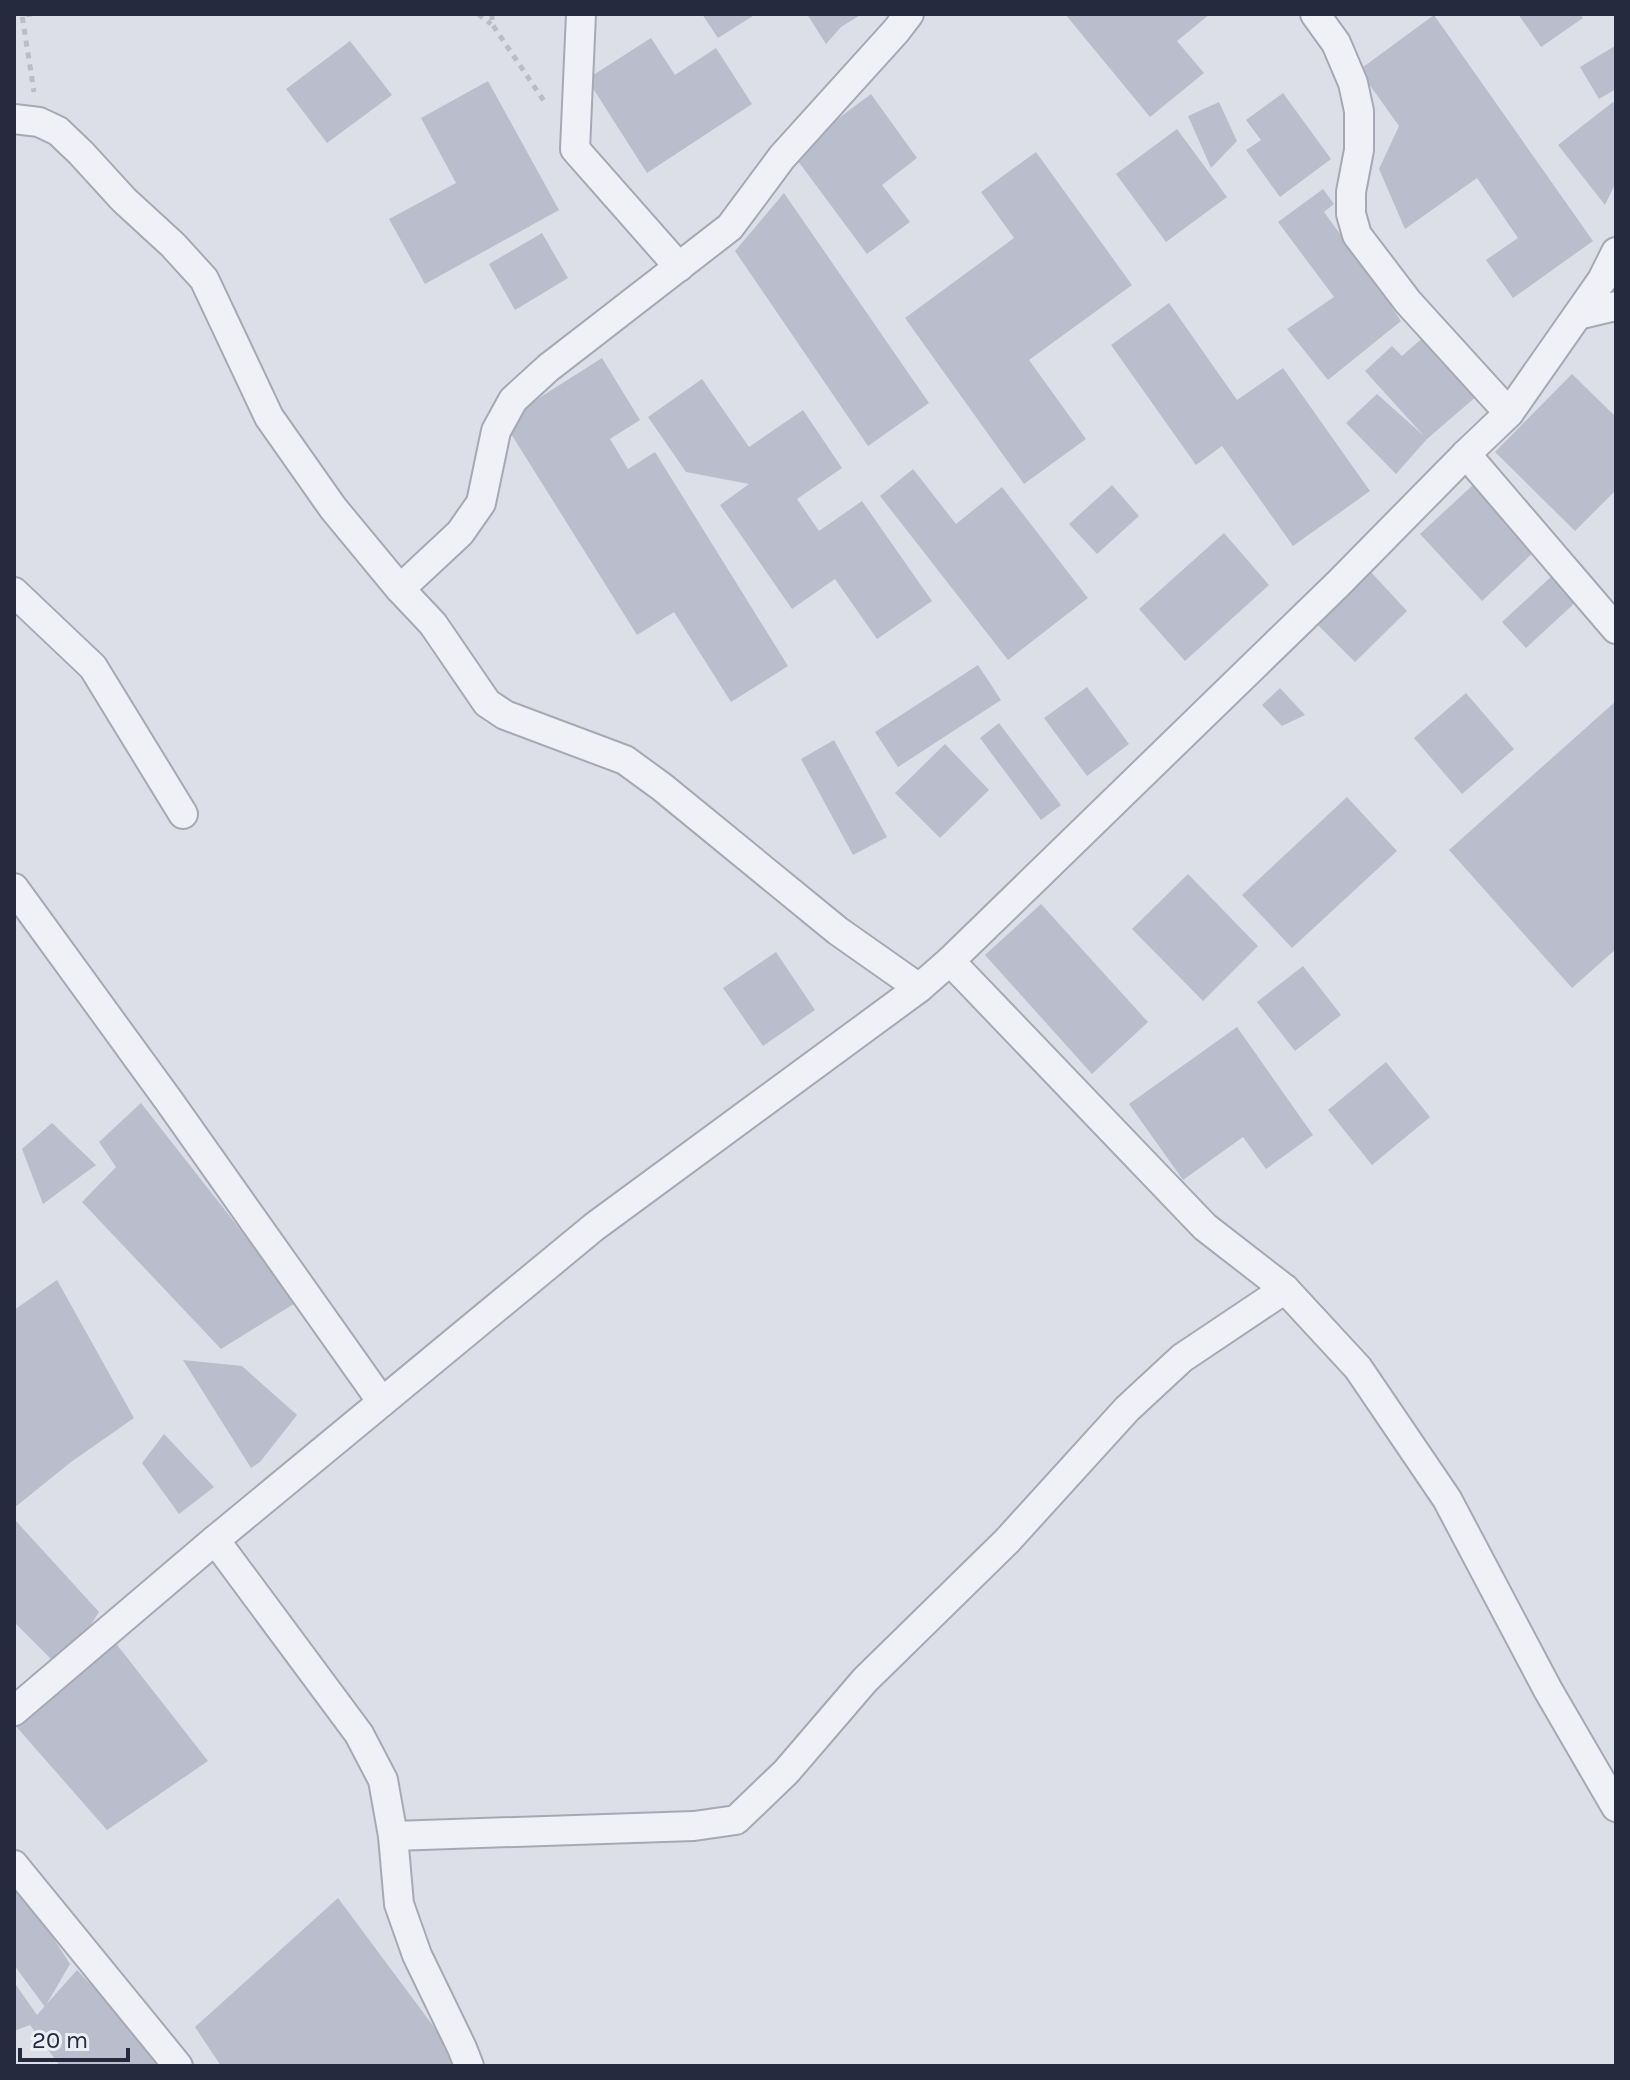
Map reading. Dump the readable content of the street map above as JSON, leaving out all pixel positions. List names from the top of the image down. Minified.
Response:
{"scale_bar":"20 m"}
